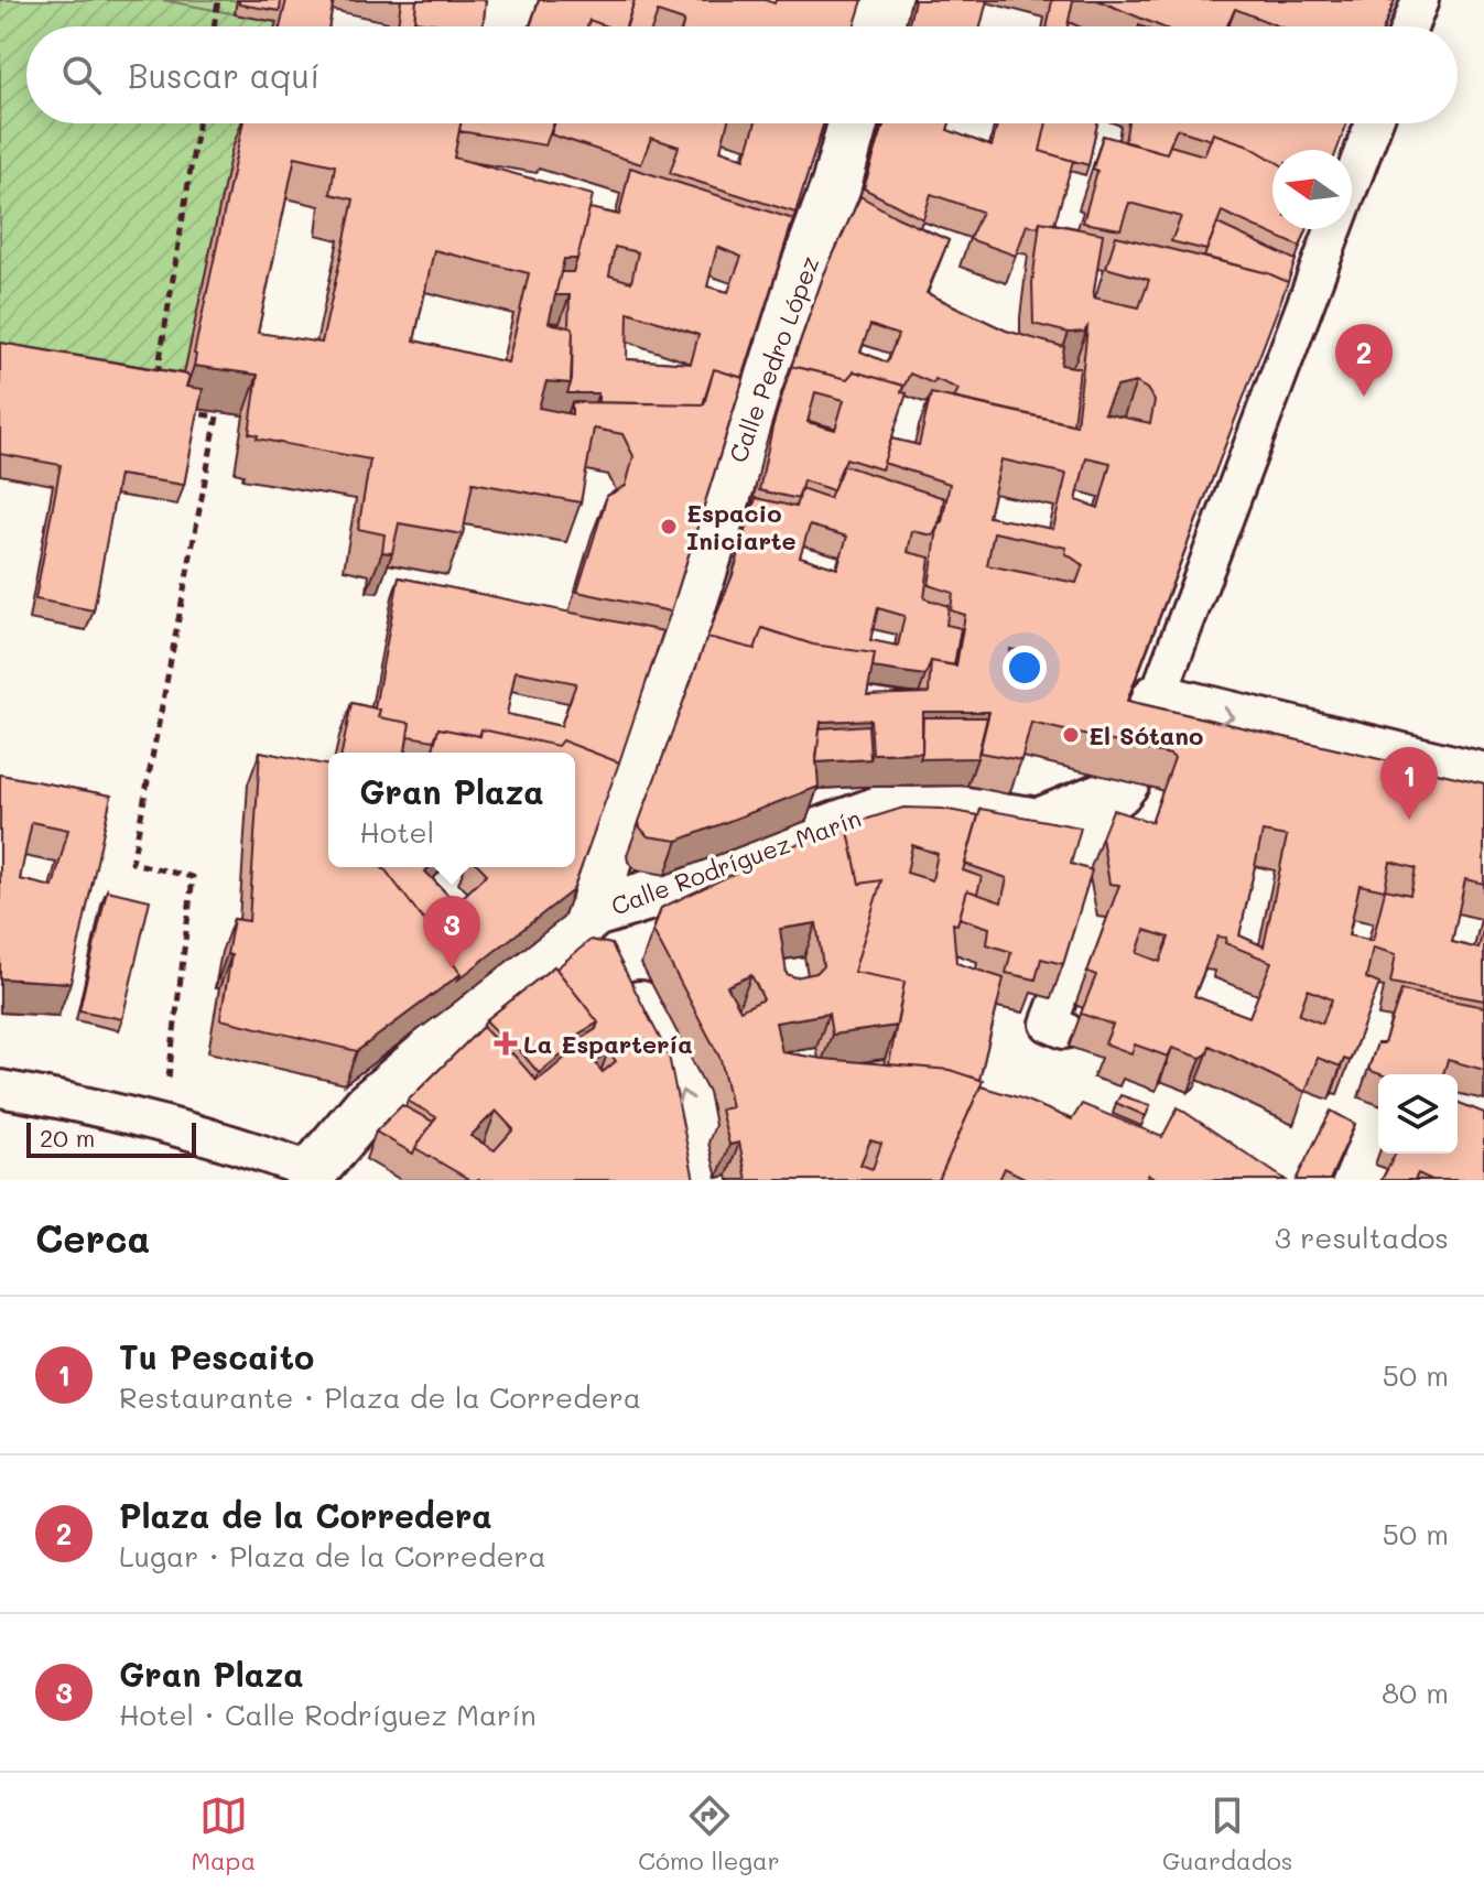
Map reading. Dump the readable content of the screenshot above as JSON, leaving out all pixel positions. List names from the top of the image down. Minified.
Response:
{"streets":{"street":["Calle Pedro López","Calle Rodríguez Marín"]},"crossings":[["Calle Pedro López","Calle Rodríguez Marín"]],"places":{"other":["Espacio Iniciarte","El Sótano"],"health":["La Espartería"]},"scale_bar":"20 m","north":"left","page":{"search":"Buscar aquí","pins":["2","1","3"],"popup":["Gran Plaza","Hotel"],"scale":"20 m","heading":["Cerca","3 resultados"],"list":[{"mark":"1","name":"Tu Pescaito","note":"Restaurante · Plaza de la Corredera","value":"50 m"},{"mark":"2","name":"Plaza de la Corredera","note":"Lugar · Plaza de la Corredera","value":"50 m"},{"mark":"3","name":"Gran Plaza","note":"Hotel · Calle Rodríguez Marín","value":"80 m"}],"nav":["Mapa","Cómo llegar","Guardados"]}}
